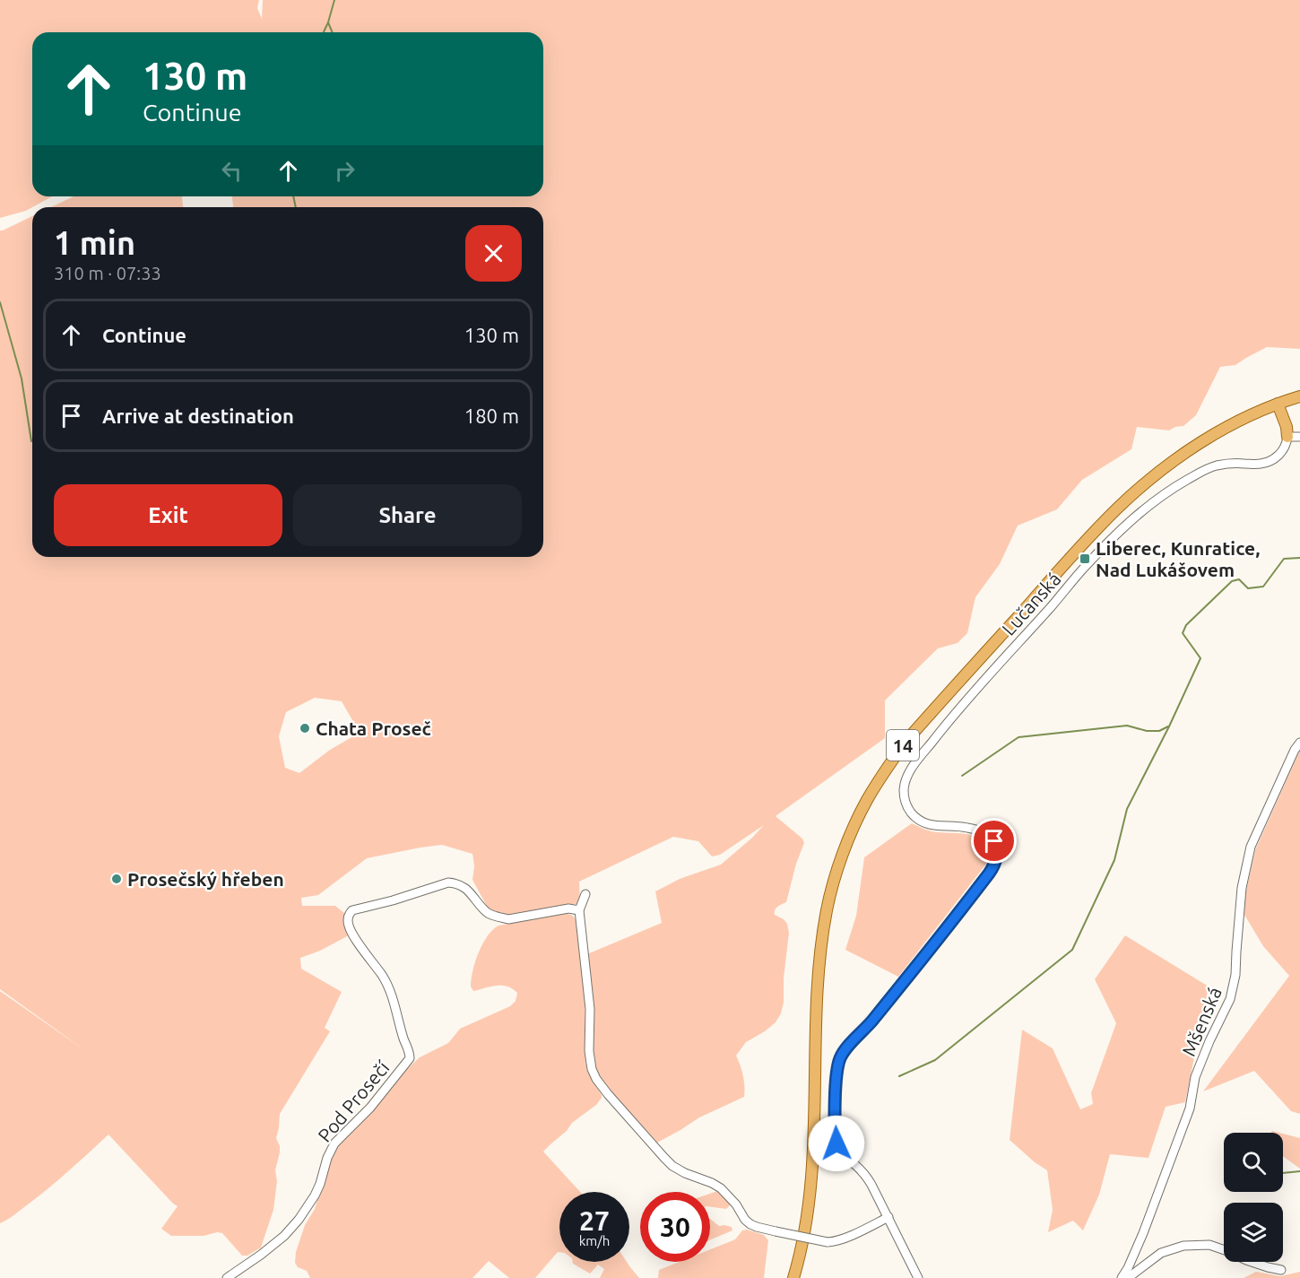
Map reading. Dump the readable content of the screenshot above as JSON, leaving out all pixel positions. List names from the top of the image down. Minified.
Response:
{"streets":{"main road":["14"],"street":["Lučanská","Mšenská","Pod Prosečí"]},"places":{"transit":["Liberec, Kunratice, Nad Lukášovem"],"other":["Chata Proseč","Prosečský hřeben"]},"page":{"turn":["130 m","Continue"],"heading":["1 min","310 m · 07:33"],"list":[{"name":"Continue","value":"130 m"},{"name":"Arrive at destination","value":"180 m"}],"buttons":["Exit","Share"],"speed":"27 km/h","limit":"30"}}
